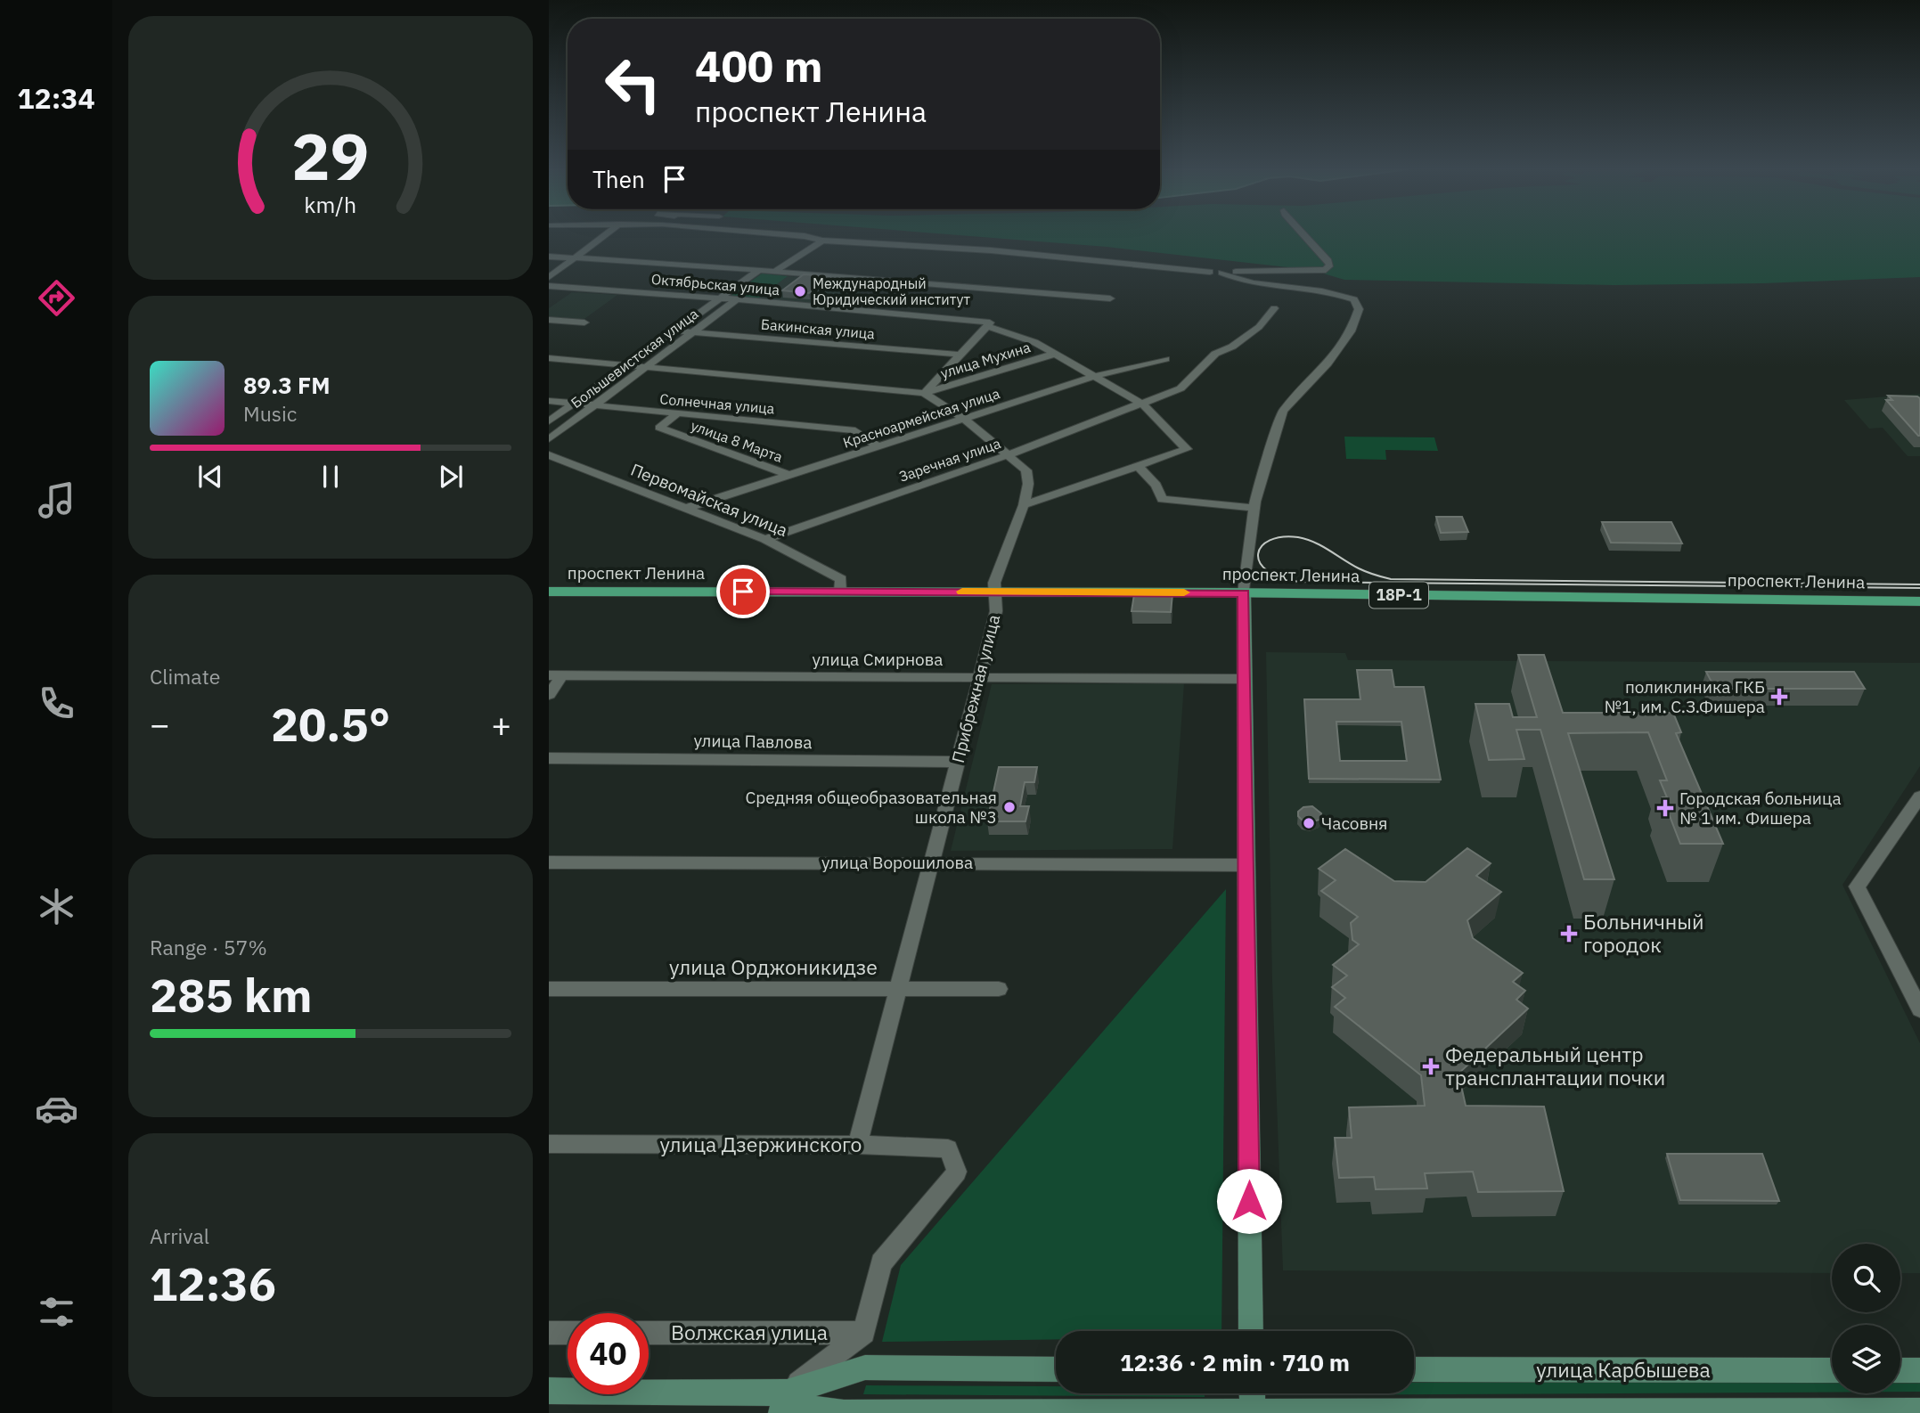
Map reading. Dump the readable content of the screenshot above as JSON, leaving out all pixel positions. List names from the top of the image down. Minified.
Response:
{"streets":{"main road":["проспект Ленина","18Р-1"],"street":["Октябрьская улица","Бакинская улица","Большевистская улица","улица Мухина","Солнечная улица","Красноармейская улица","улица 8 Марта","Заречная улица","Первомайская улица","улица Смирнова","Прибрежная улица","улица Павлова","улица Ворошилова","улица Орджоникидзе","улица Дзержинского","Волжская улица","улица Карбышева"]},"crossings":[["Октябрьская улица","Большевистская улица"],["Октябрьская улица","улица Мухина"],["Октябрьская улица","Красноармейская улица"],["Октябрьская улица","Заречная улица"],["Октябрьская улица","Прибрежная улица"],["Бакинская улица","Большевистская улица"],["Большевистская улица","Солнечная улица"],["Большевистская улица","Прибрежная улица"],["улица Мухина","Прибрежная улица"],["Солнечная улица","Красноармейская улица"],["Солнечная улица","улица 8 Марта"],["Красноармейская улица","улица 8 Марта"],["Красноармейская улица","Первомайская улица"],["Красноармейская улица","Прибрежная улица"],["Заречная улица","Первомайская улица"],["Заречная улица","Прибрежная улица"],["Первомайская улица","проспект Ленина"],["проспект Ленина","Прибрежная улица"],["улица Смирнова","Прибрежная улица"],["Прибрежная улица","улица Павлова"],["Прибрежная улица","улица Ворошилова"],["Прибрежная улица","улица Орджоникидзе"],["Прибрежная улица","улица Дзержинского"],["улица Дзержинского","Волжская улица"]],"places":{"other":["Международный Юридический институт","Средняя общеобразовательная школа №3","Часовня"],"health":["поликлиника ГКБ №1, им. С.З.Фишера","Городская больница № 1 им. Фишера","Больничный городок","Федеральный центр трансплантации почки"]},"page":{"tabs":"12:34","turn":["400 m","проспект Ленина"],"then":"Then","song":["89.3 FM","Music"],"tile":["Climate",["Range · 57%","285 km"],["Arrival","12:36"]],"heat":["−","20.5°","+"],"limit":"40","trip":"12:36 · 2 min · 710 m","gauge":["29","km/h"]}}
